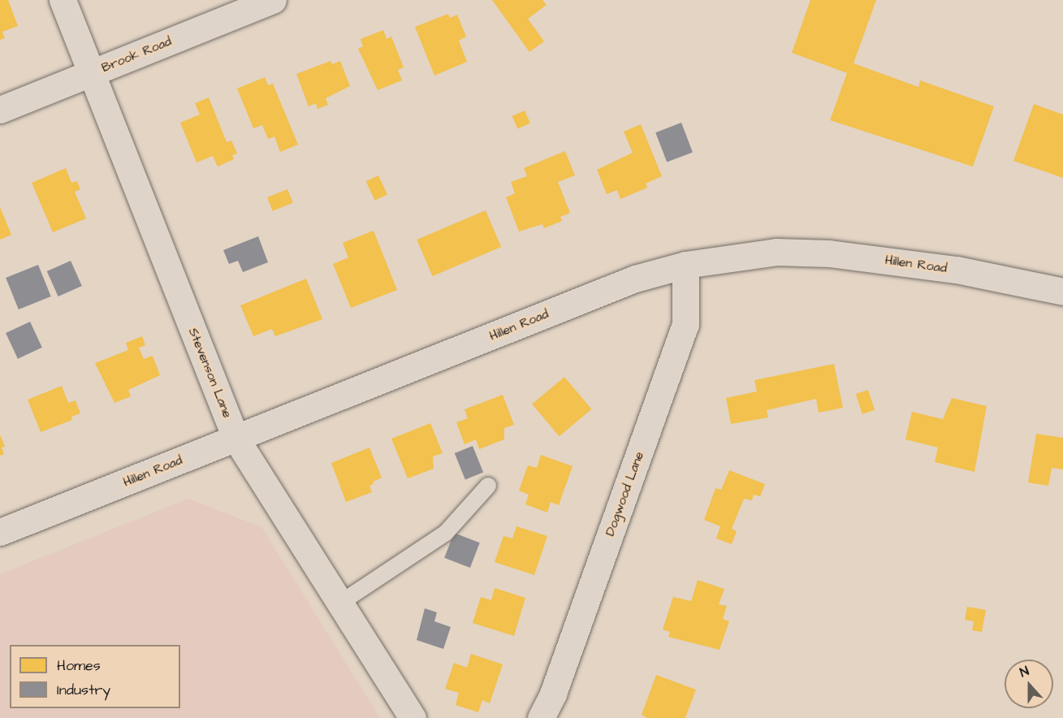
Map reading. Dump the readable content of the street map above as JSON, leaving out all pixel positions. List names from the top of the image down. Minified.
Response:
{"streets":{"street":["Brook Road","Hillen Road","Stevenson Lane","Dogwood Lane"]},"crossings":[["Brook Road","Stevenson Lane"],["Hillen Road","Stevenson Lane"],["Hillen Road","Dogwood Lane"]],"legend":["Homes","Industry"],"north":"top"}
